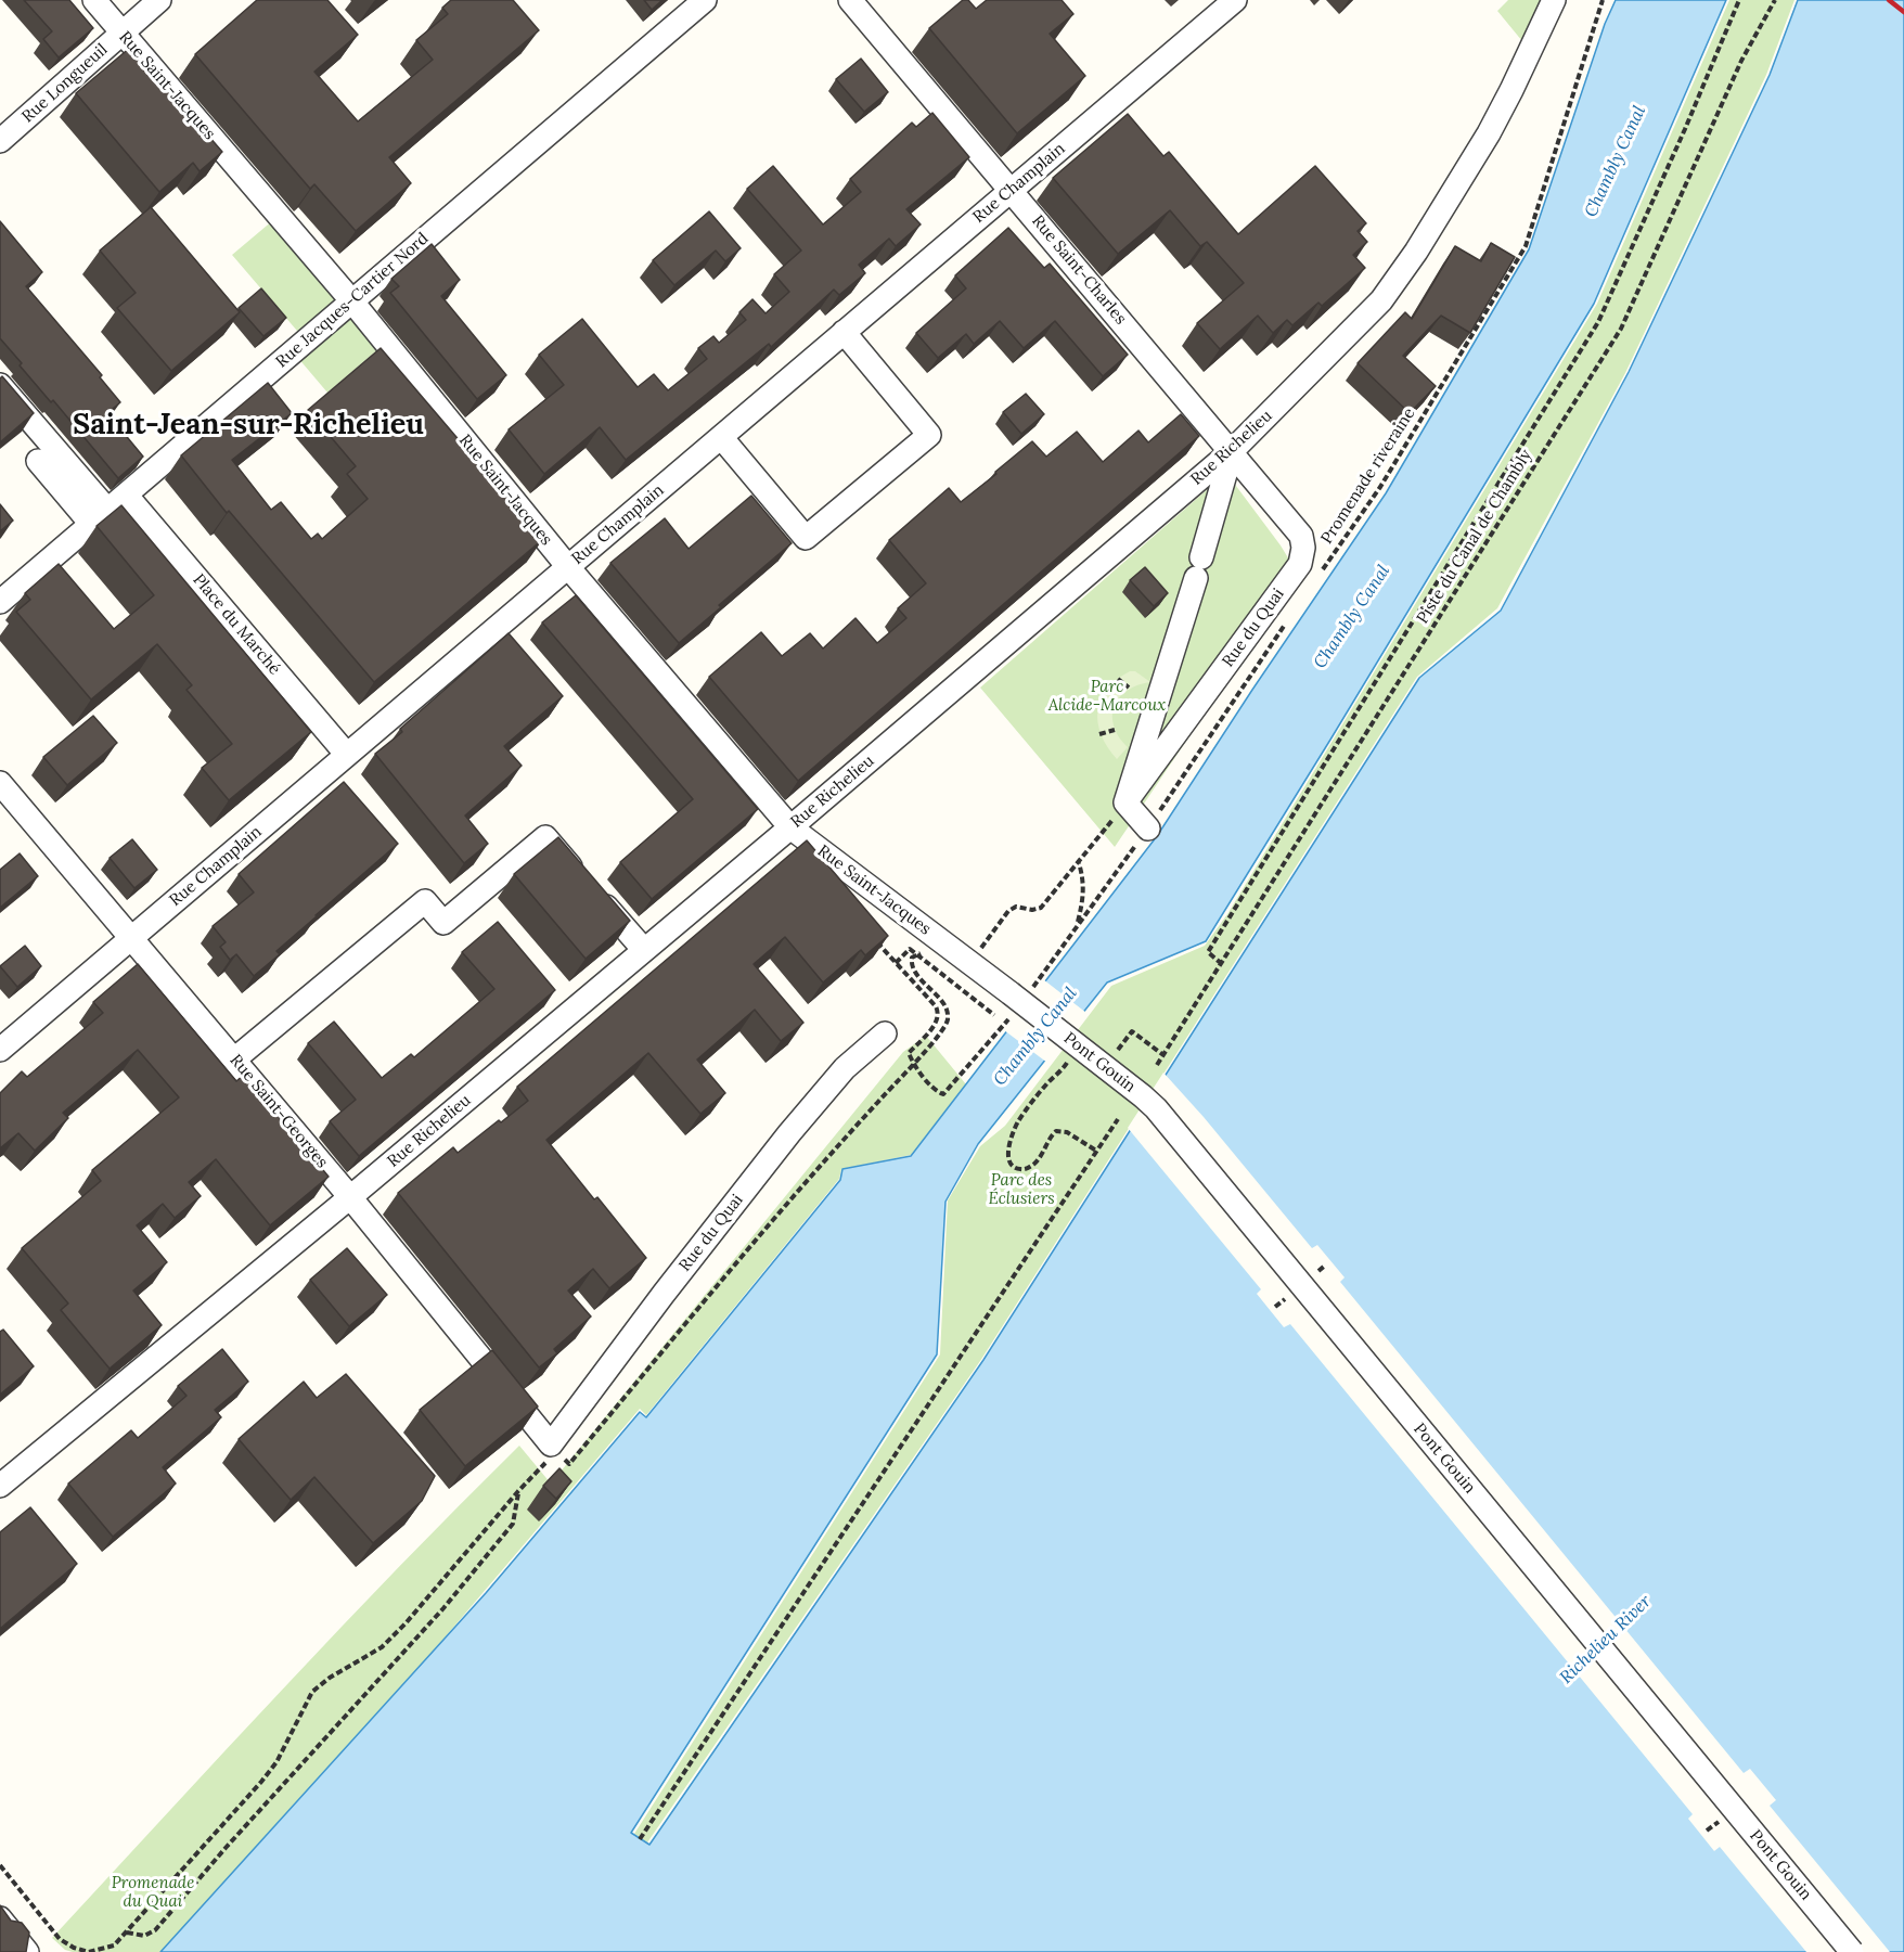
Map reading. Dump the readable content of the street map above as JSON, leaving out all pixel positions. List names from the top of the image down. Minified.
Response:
{"streets":{"street":["Rue Longueuil","Rue Saint-Jacques","Rue Champlain","Rue Saint-Charles","Rue Jacques-Cartier Nord","Rue Richelieu","Place du Marché","Rue du Quai","Pont Gouin","Rue Saint-Georges"],"path":["Promenade riveraine","Piste du Canal de Chambly"]},"crossings":[["Rue Longueuil","Rue Saint-Jacques"],["Rue Saint-Jacques","Rue Champlain"],["Rue Saint-Jacques","Rue Jacques-Cartier Nord"],["Rue Saint-Jacques","Rue Richelieu"],["Rue Saint-Jacques","Pont Gouin"],["Rue Champlain","Rue Saint-Charles"],["Rue Champlain","Place du Marché"],["Rue Champlain","Rue Saint-Georges"],["Rue Saint-Charles","Rue Richelieu"],["Rue Saint-Charles","Rue du Quai"],["Rue Jacques-Cartier Nord","Place du Marché"],["Rue Richelieu","Rue du Quai"],["Rue Richelieu","Rue Saint-Georges"],["Rue du Quai","Rue Saint-Georges"]],"districts":["Saint-Jean-sur-Richelieu"],"water":["Chambly Canal","Richelieu River"],"parks":["Parc Alcide-Marcoux","Parc des Éclusiers","Promenade du Quai"]}
